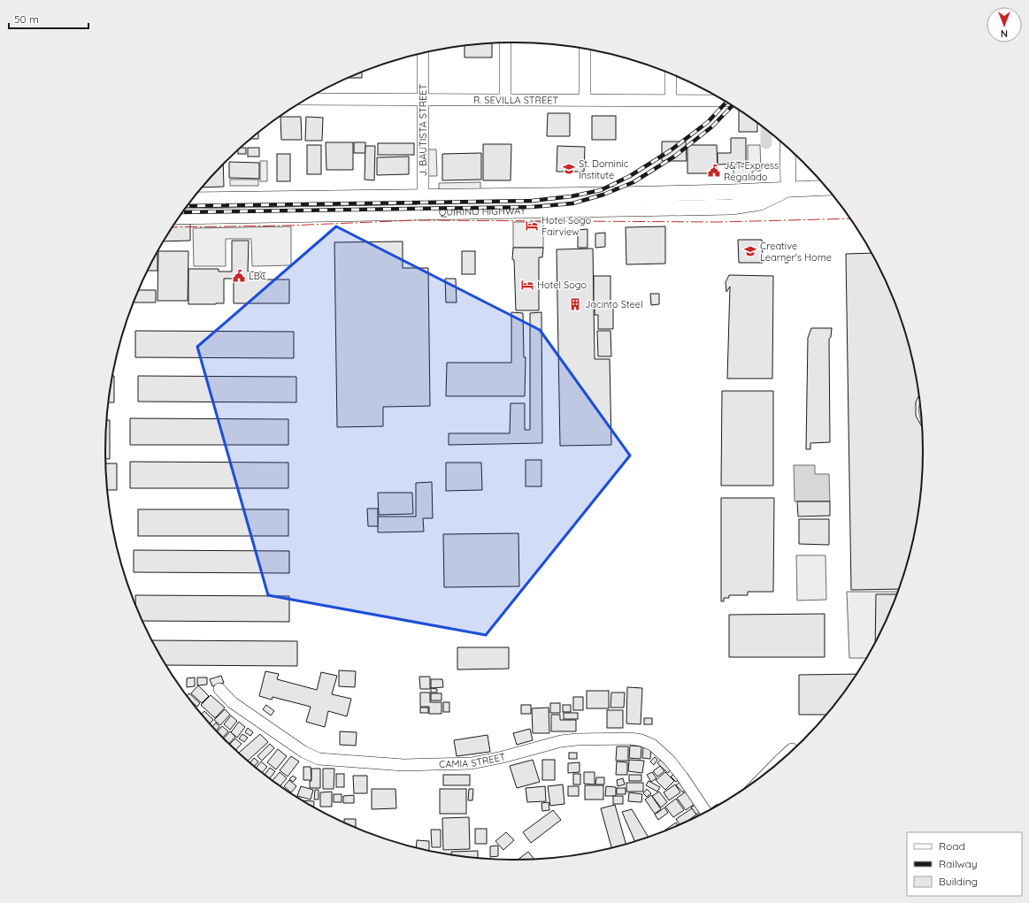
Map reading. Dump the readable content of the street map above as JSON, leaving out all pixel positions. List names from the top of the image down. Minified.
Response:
{"streets":{"main road":["QUIRINO HIGHWAY"],"street":["R. SEVILLA STREET","J. BAUTISTA STREET","CAMIA STREET"]},"crossings":[["R. SEVILLA STREET","J. BAUTISTA STREET"],["J. BAUTISTA STREET","QUIRINO HIGHWAY"]],"places":{"school or university":["St. Dominic Institute","Creative Learner's Home"],"public building":["J&T Express Regalado","LBC"],"hotel":["Hotel Sogo Fairview","Hotel Sogo"],"building":["Jacinto Steel"]},"legend":["Road","Railway","Building"],"scale_bar":"50 m","north":"bottom"}
